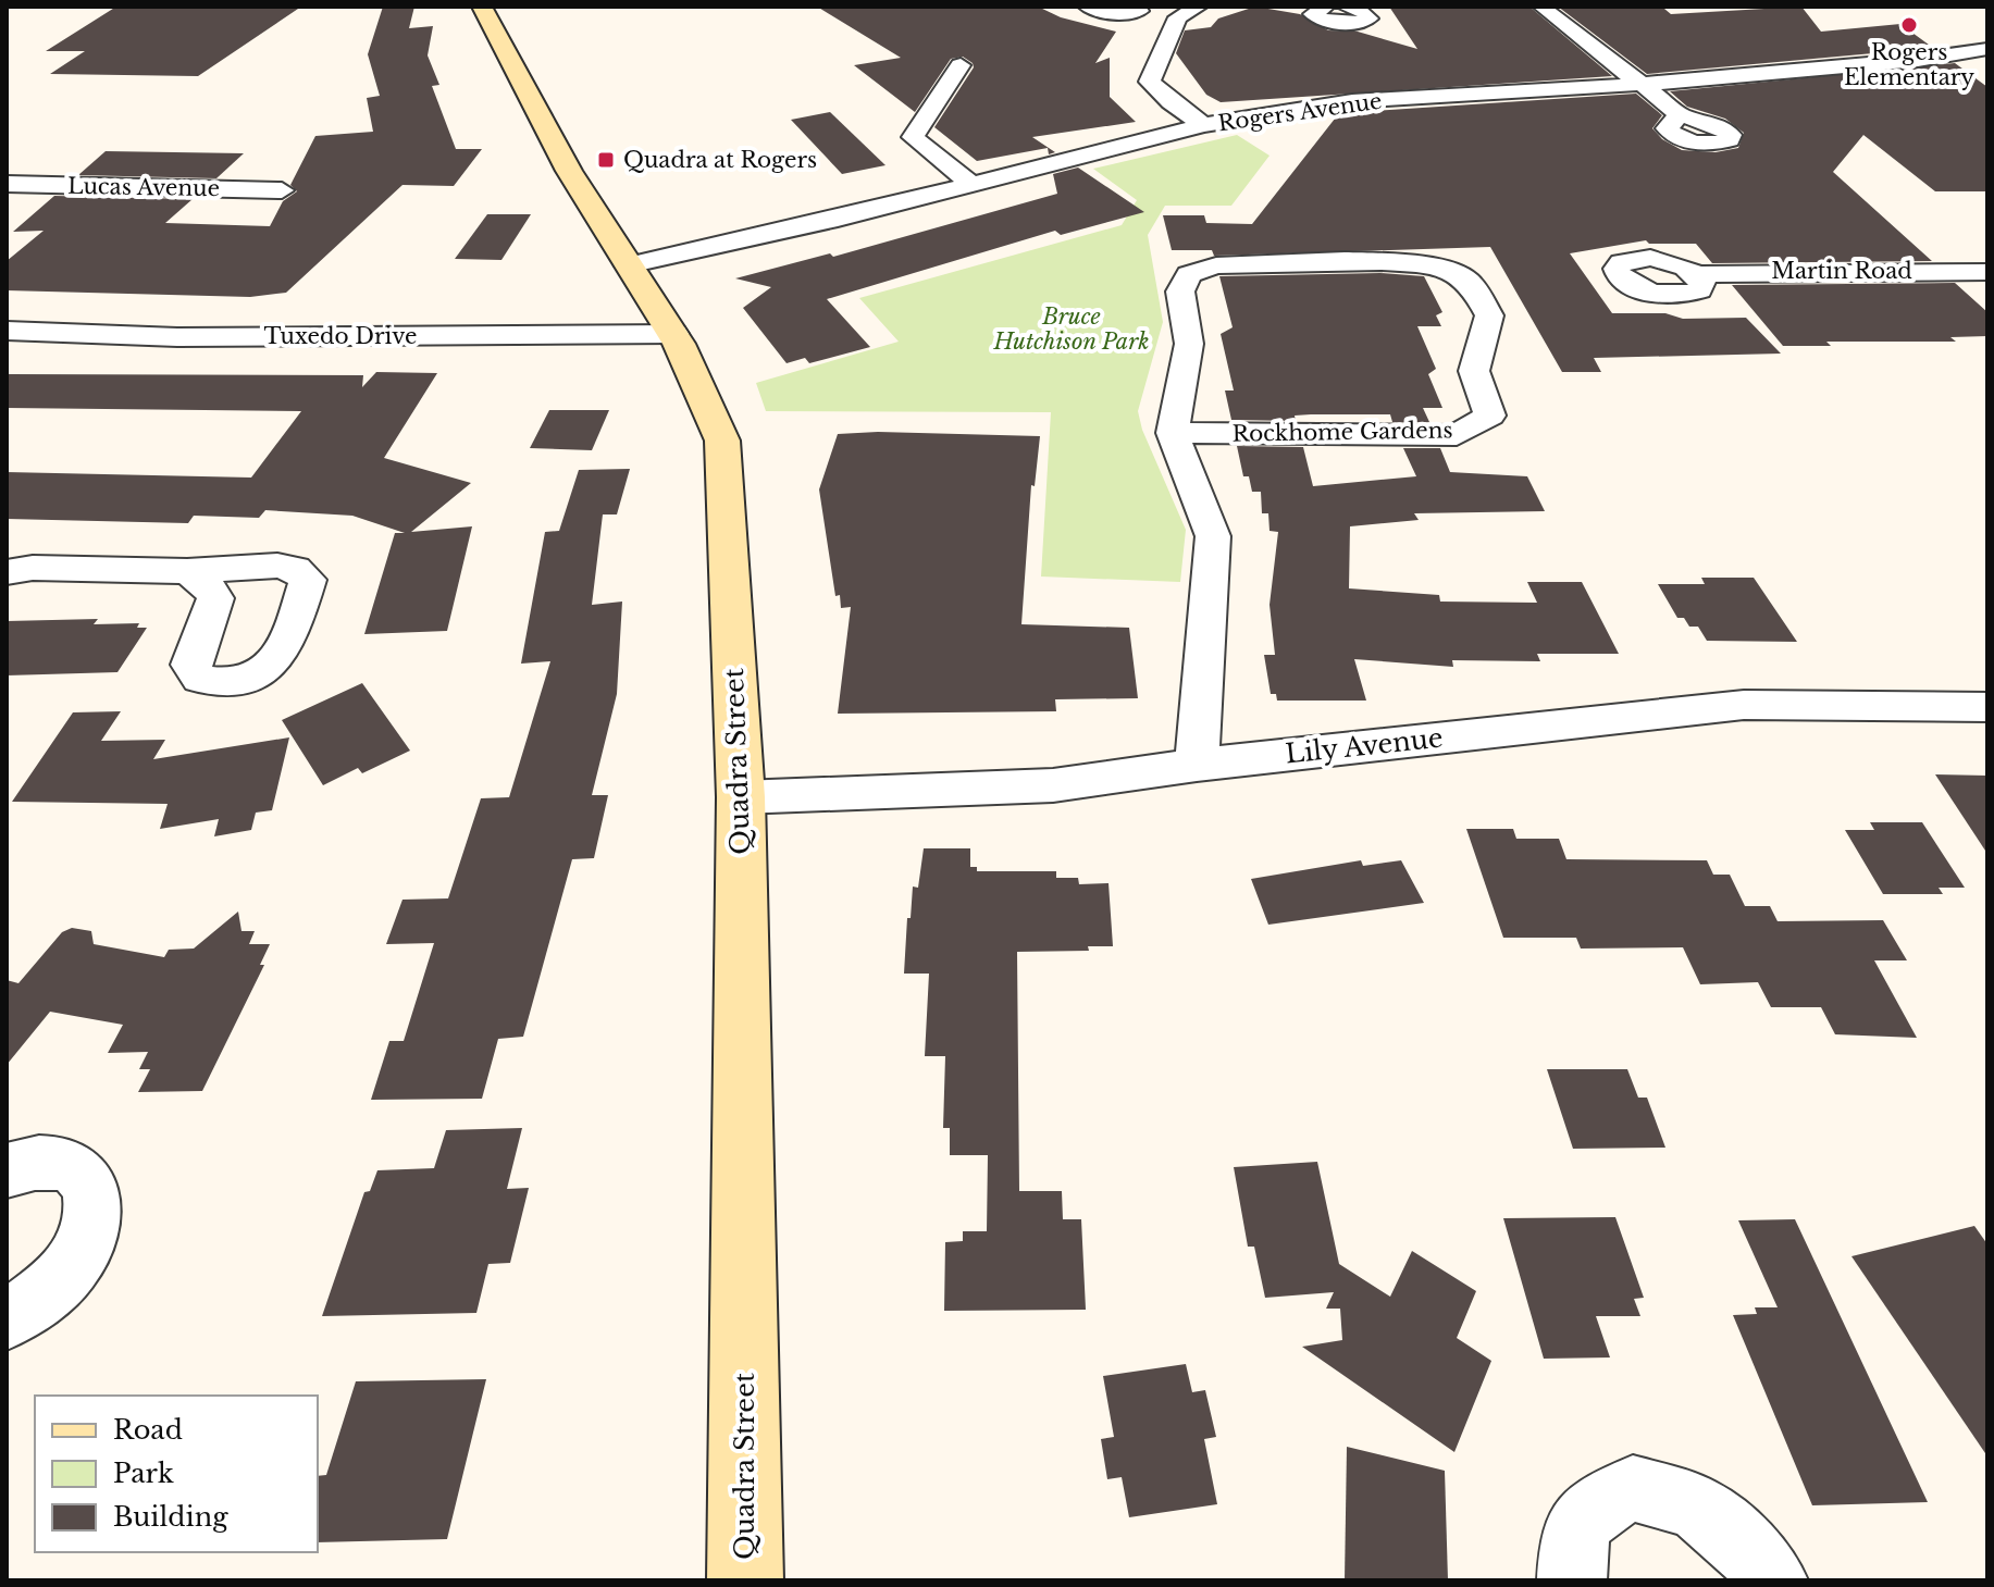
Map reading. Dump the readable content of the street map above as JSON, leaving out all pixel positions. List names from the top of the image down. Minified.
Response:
{"streets":{"main road":["Quadra Street"],"street":["Rogers Avenue","Lucas Avenue","Martin Road","Tuxedo Drive","Rockhome Gardens","Lily Avenue"]},"crossings":[["Rogers Avenue","Quadra Street"],["Tuxedo Drive","Quadra Street"],["Lily Avenue","Quadra Street"]],"parks":["Bruce Hutchison Park"],"places":{"other":["Rogers Elementary"],"transit":["Quadra at Rogers"]},"legend":["Road","Park","Building"]}
